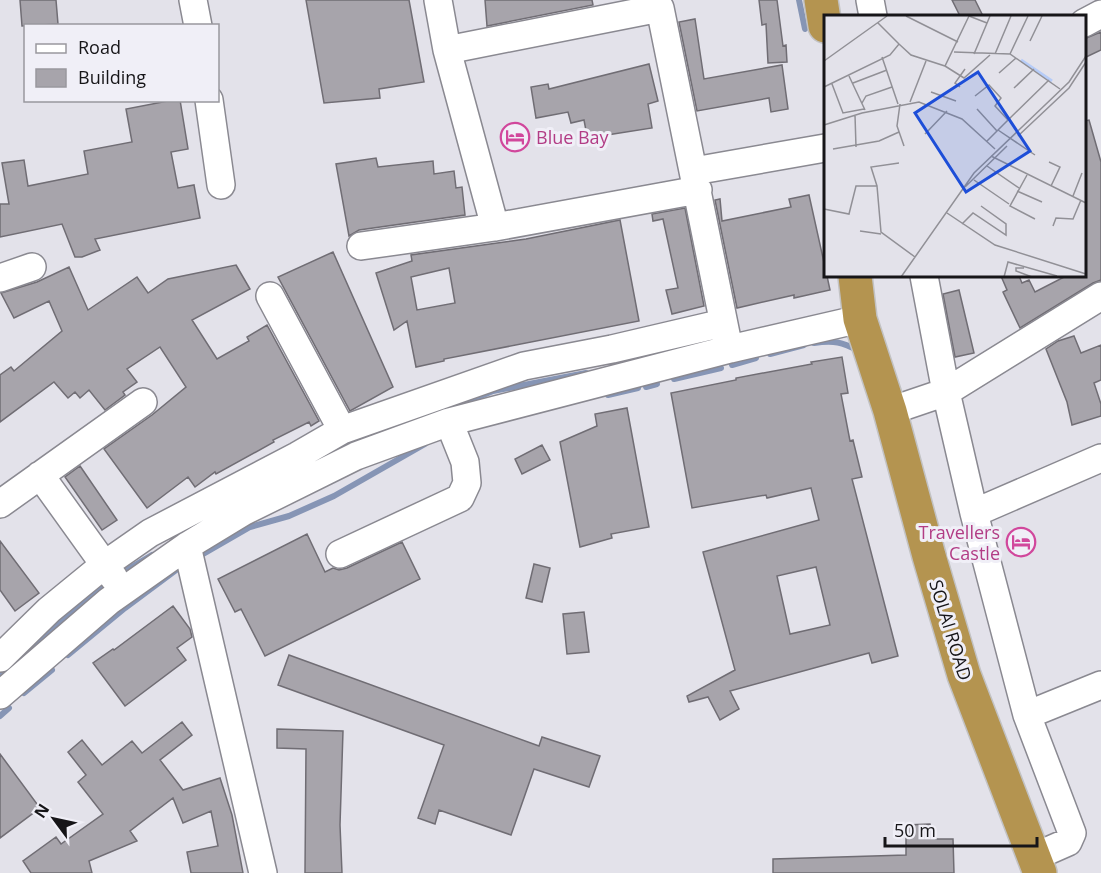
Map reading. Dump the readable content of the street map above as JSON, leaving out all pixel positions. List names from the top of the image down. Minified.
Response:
{"streets":{"highway":["SOLAI ROAD"]},"places":{"hotel":["Blue Bay","Travellers Castle"]},"legend":["Road","Building"],"scale_bar":"50 m","north":"top left"}
